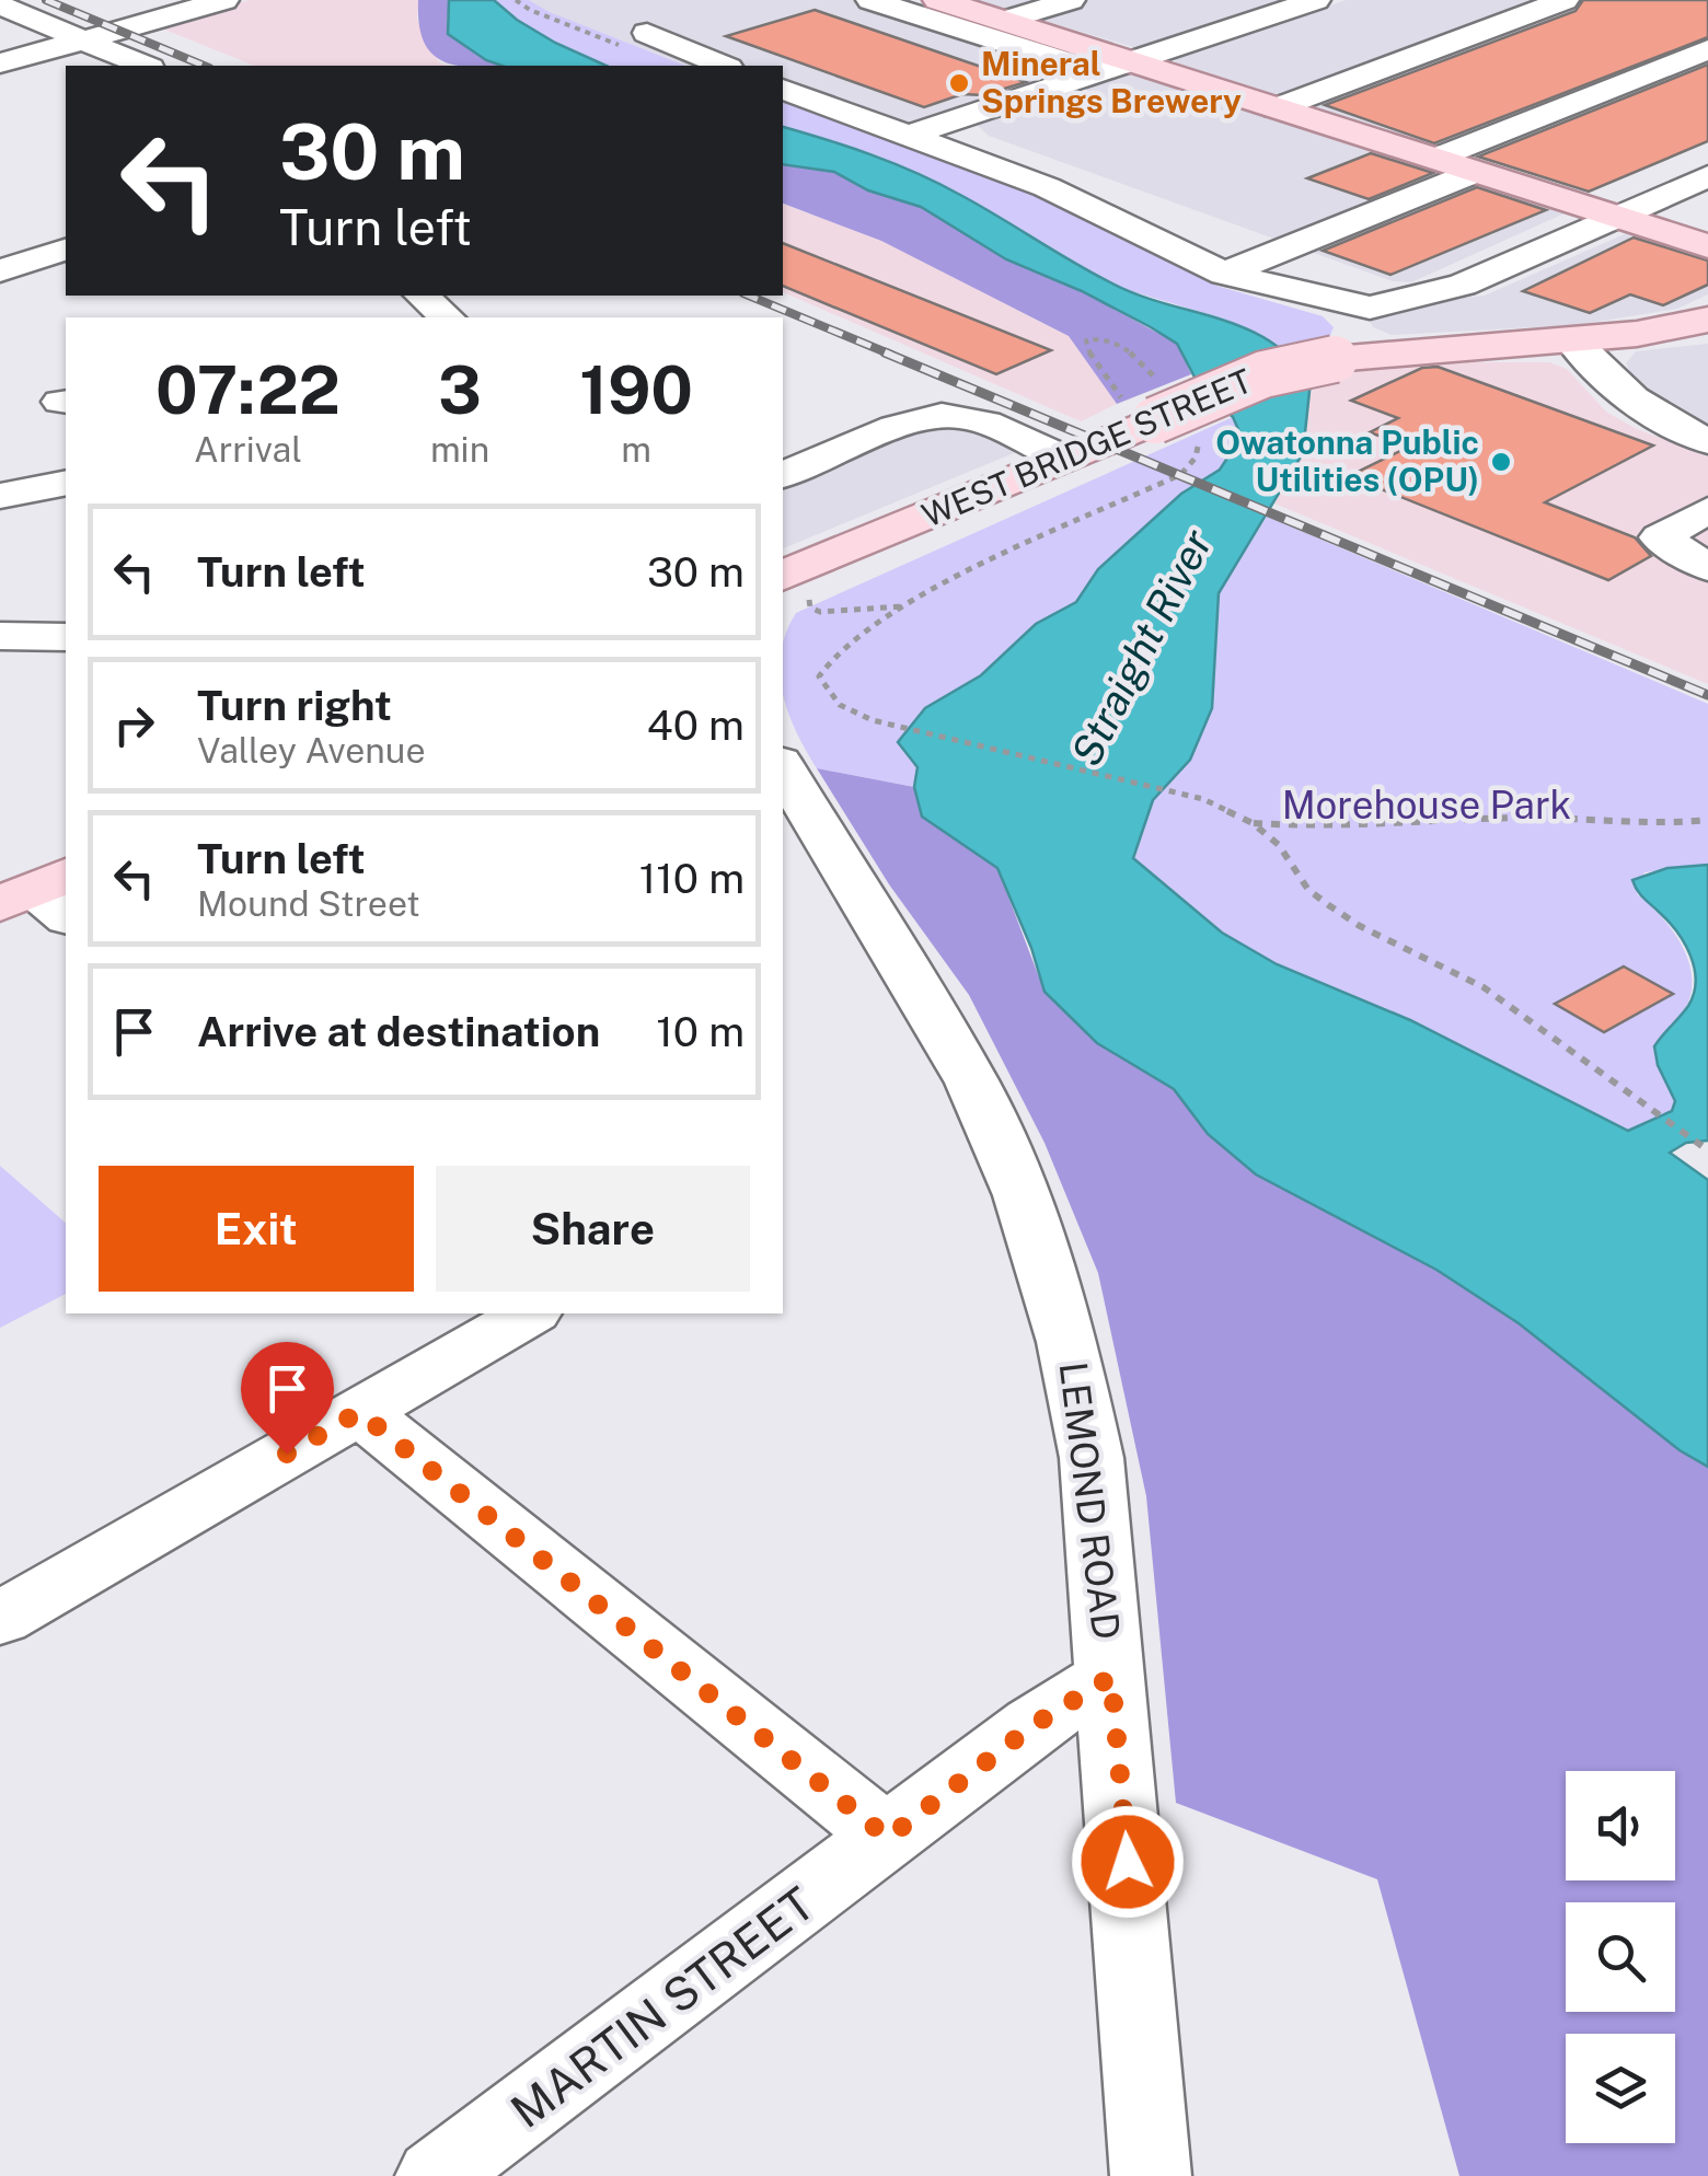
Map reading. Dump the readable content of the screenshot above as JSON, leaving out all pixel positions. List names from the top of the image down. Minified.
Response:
{"streets":{"main road":["WEST BRIDGE STREET"],"street":["LEMOND ROAD","MARTIN STREET"]},"crossings":[["LEMOND ROAD","MARTIN STREET"]],"water":["Straight River"],"parks":["Morehouse Park"],"places":["Mineral Springs Brewery","Owatonna Public Utilities (OPU)"],"page":{"turn":["30 m","Turn left"],"eta":["07:22","Arrival","3","min","190","m"],"list":[{"name":"Turn left","value":"30 m"},{"name":"Turn right","note":"Valley Avenue","value":"40 m"},{"name":"Turn left","note":"Mound Street","value":"110 m"},{"name":"Arrive at destination","value":"10 m"}],"buttons":["Exit","Share"]}}
